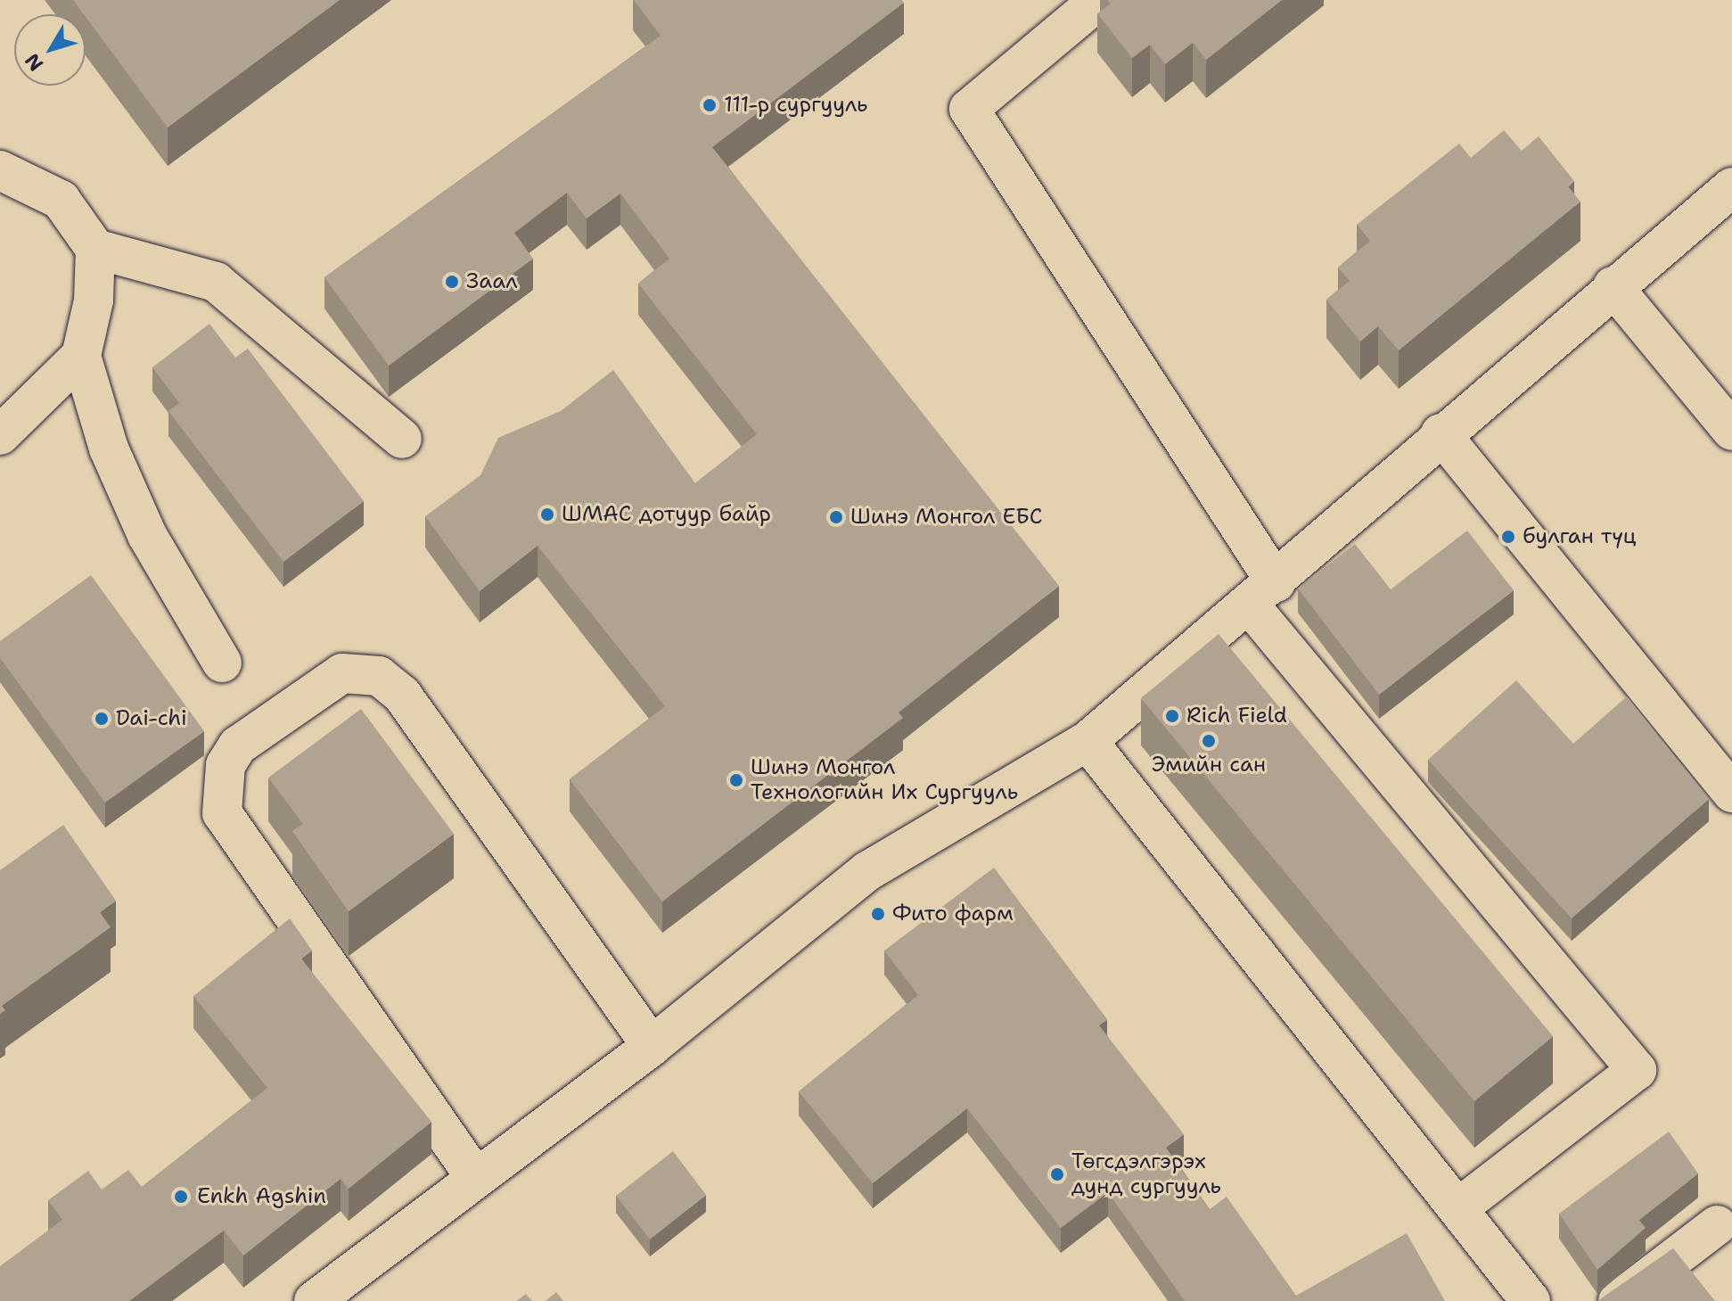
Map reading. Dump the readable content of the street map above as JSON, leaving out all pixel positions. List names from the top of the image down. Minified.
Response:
{"places":["111-р сургууль","Заал","ШМАС дотуур байр","Шинэ Монгол ЕБС","булган түц","Rich Field","Dai-chi","Эмийн сан","Шинэ Монгол Технологийн Их Сургууль","Фито фарм","Төгсдэлгэрэх дунд сургууль","Enkh Agshin"],"north":"bottom left"}
